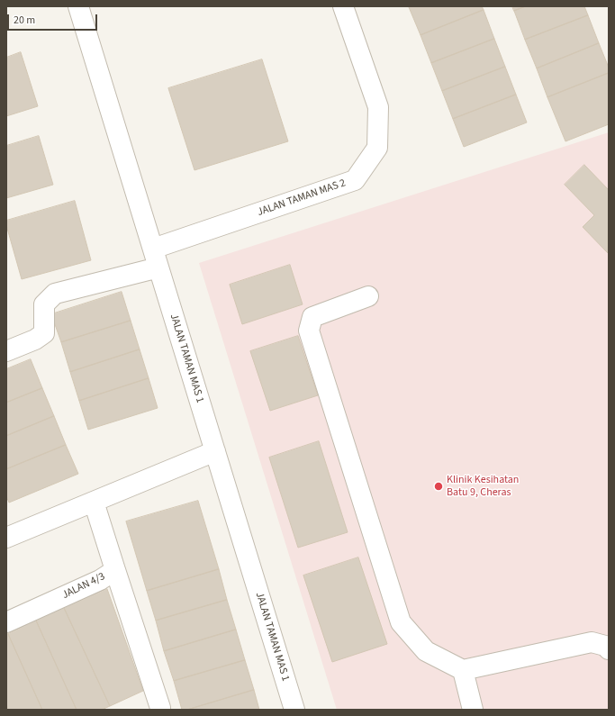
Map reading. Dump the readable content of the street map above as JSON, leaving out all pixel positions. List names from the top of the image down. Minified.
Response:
{"streets":{"street":["JALAN TAMAN MAS 2","JALAN TAMAN MAS 1","JALAN 4/3"]},"crossings":[["JALAN TAMAN MAS 2","JALAN TAMAN MAS 1"]],"places":["Klinik Kesihatan Batu 9, Cheras"],"scale_bar":"20 m"}
